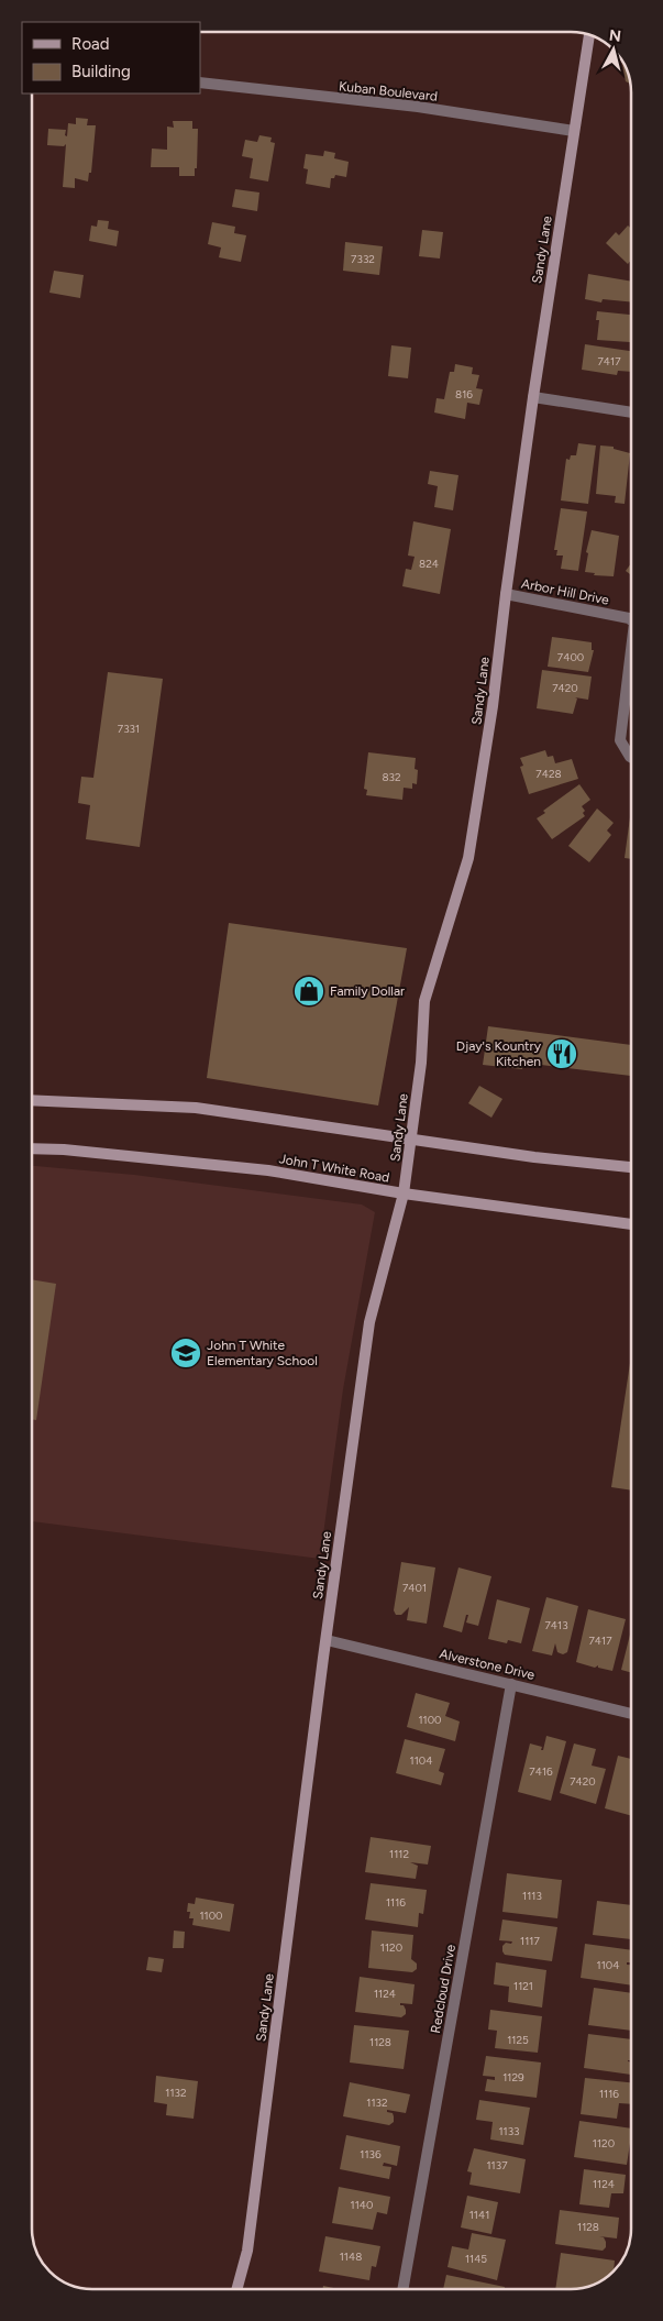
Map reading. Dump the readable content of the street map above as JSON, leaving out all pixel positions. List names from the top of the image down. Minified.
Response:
{"streets":{"street":["Kuban Boulevard","Sandy Lane","Arbor Hill Drive","John T White Road","Alverstone Drive","Redcloud Drive"]},"crossings":[["Kuban Boulevard","Sandy Lane"],["Sandy Lane","Arbor Hill Drive"],["Sandy Lane","John T White Road"],["Sandy Lane","Alverstone Drive"],["Alverstone Drive","Redcloud Drive"]],"places":{"shop":["Family Dollar"],"restaurant":["Djay's Kountry Kitchen"],"school or university":["John T White Elementary School"]},"house_numbers":["7332","7417","816","824","7400","7420","7331","7428","832","7401","7413","7417","1100","1104","7416","7420","1112","1113","1116","1100","1117","1120","1104","1121","1124","1125","1128","1129","1132","1116","1132","1133","1120","1136","1137","1124","1140","1141","1128","1148","1145"],"legend":["Road","Building"],"north":"top"}
